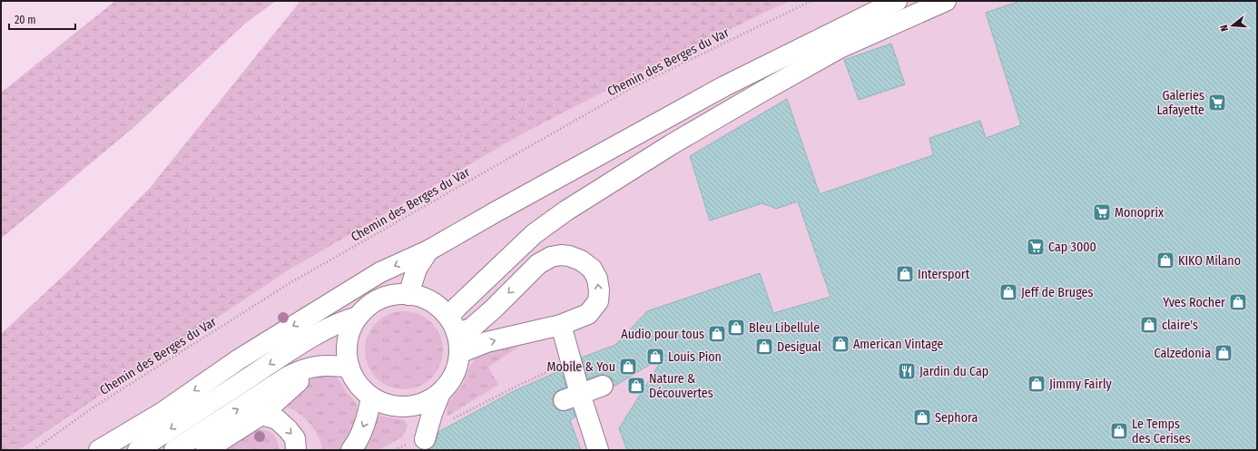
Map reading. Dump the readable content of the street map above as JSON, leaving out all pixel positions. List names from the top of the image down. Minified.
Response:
{"streets":{"path":["Chemin des Berges du Var"]},"places":{"supermarket":["Galeries Lafayette","Monoprix","Cap 3000"],"shop":["KIKO Milano","Intersport","Jeff de Bruges","Yves Rocher","claire's","Bleu Libellule","Audio pour tous","American Vintage","Desigual","Calzedonia","Louis Pion","Mobile & You","Jimmy Fairly","Nature & Découvertes","Sephora","Le Temps des Cerises"],"restaurant":["Jardin du Cap"]},"scale_bar":"20 m","north":"left"}
